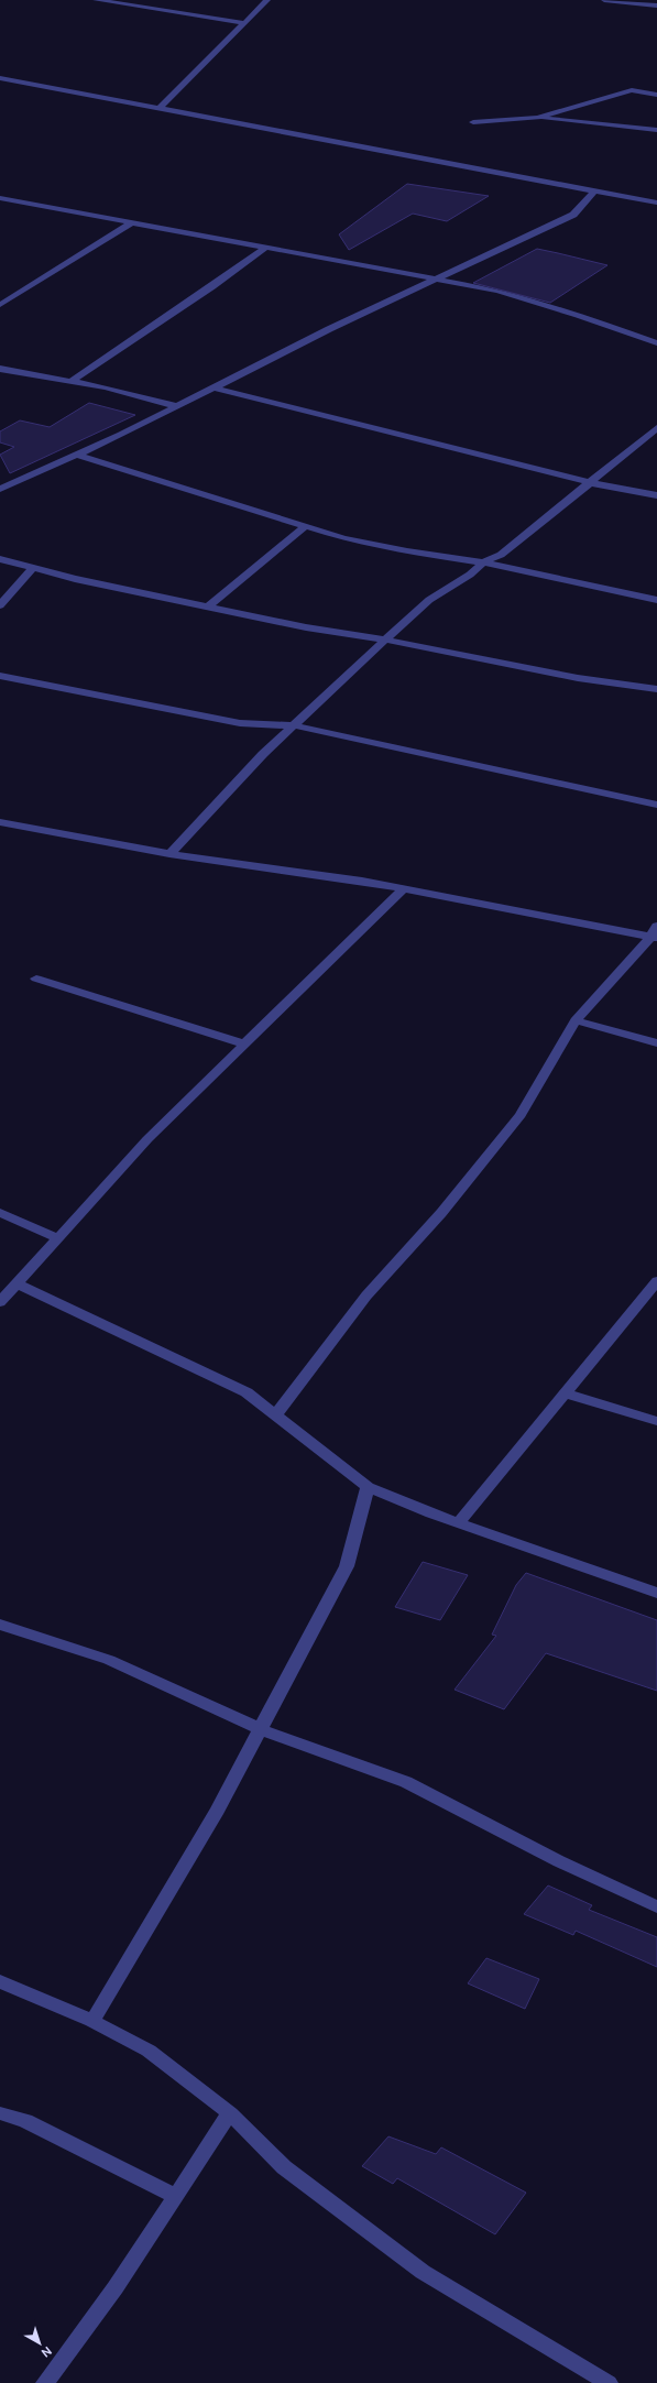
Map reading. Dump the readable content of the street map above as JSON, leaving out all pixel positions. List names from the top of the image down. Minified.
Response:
{"north":"bottom right"}
